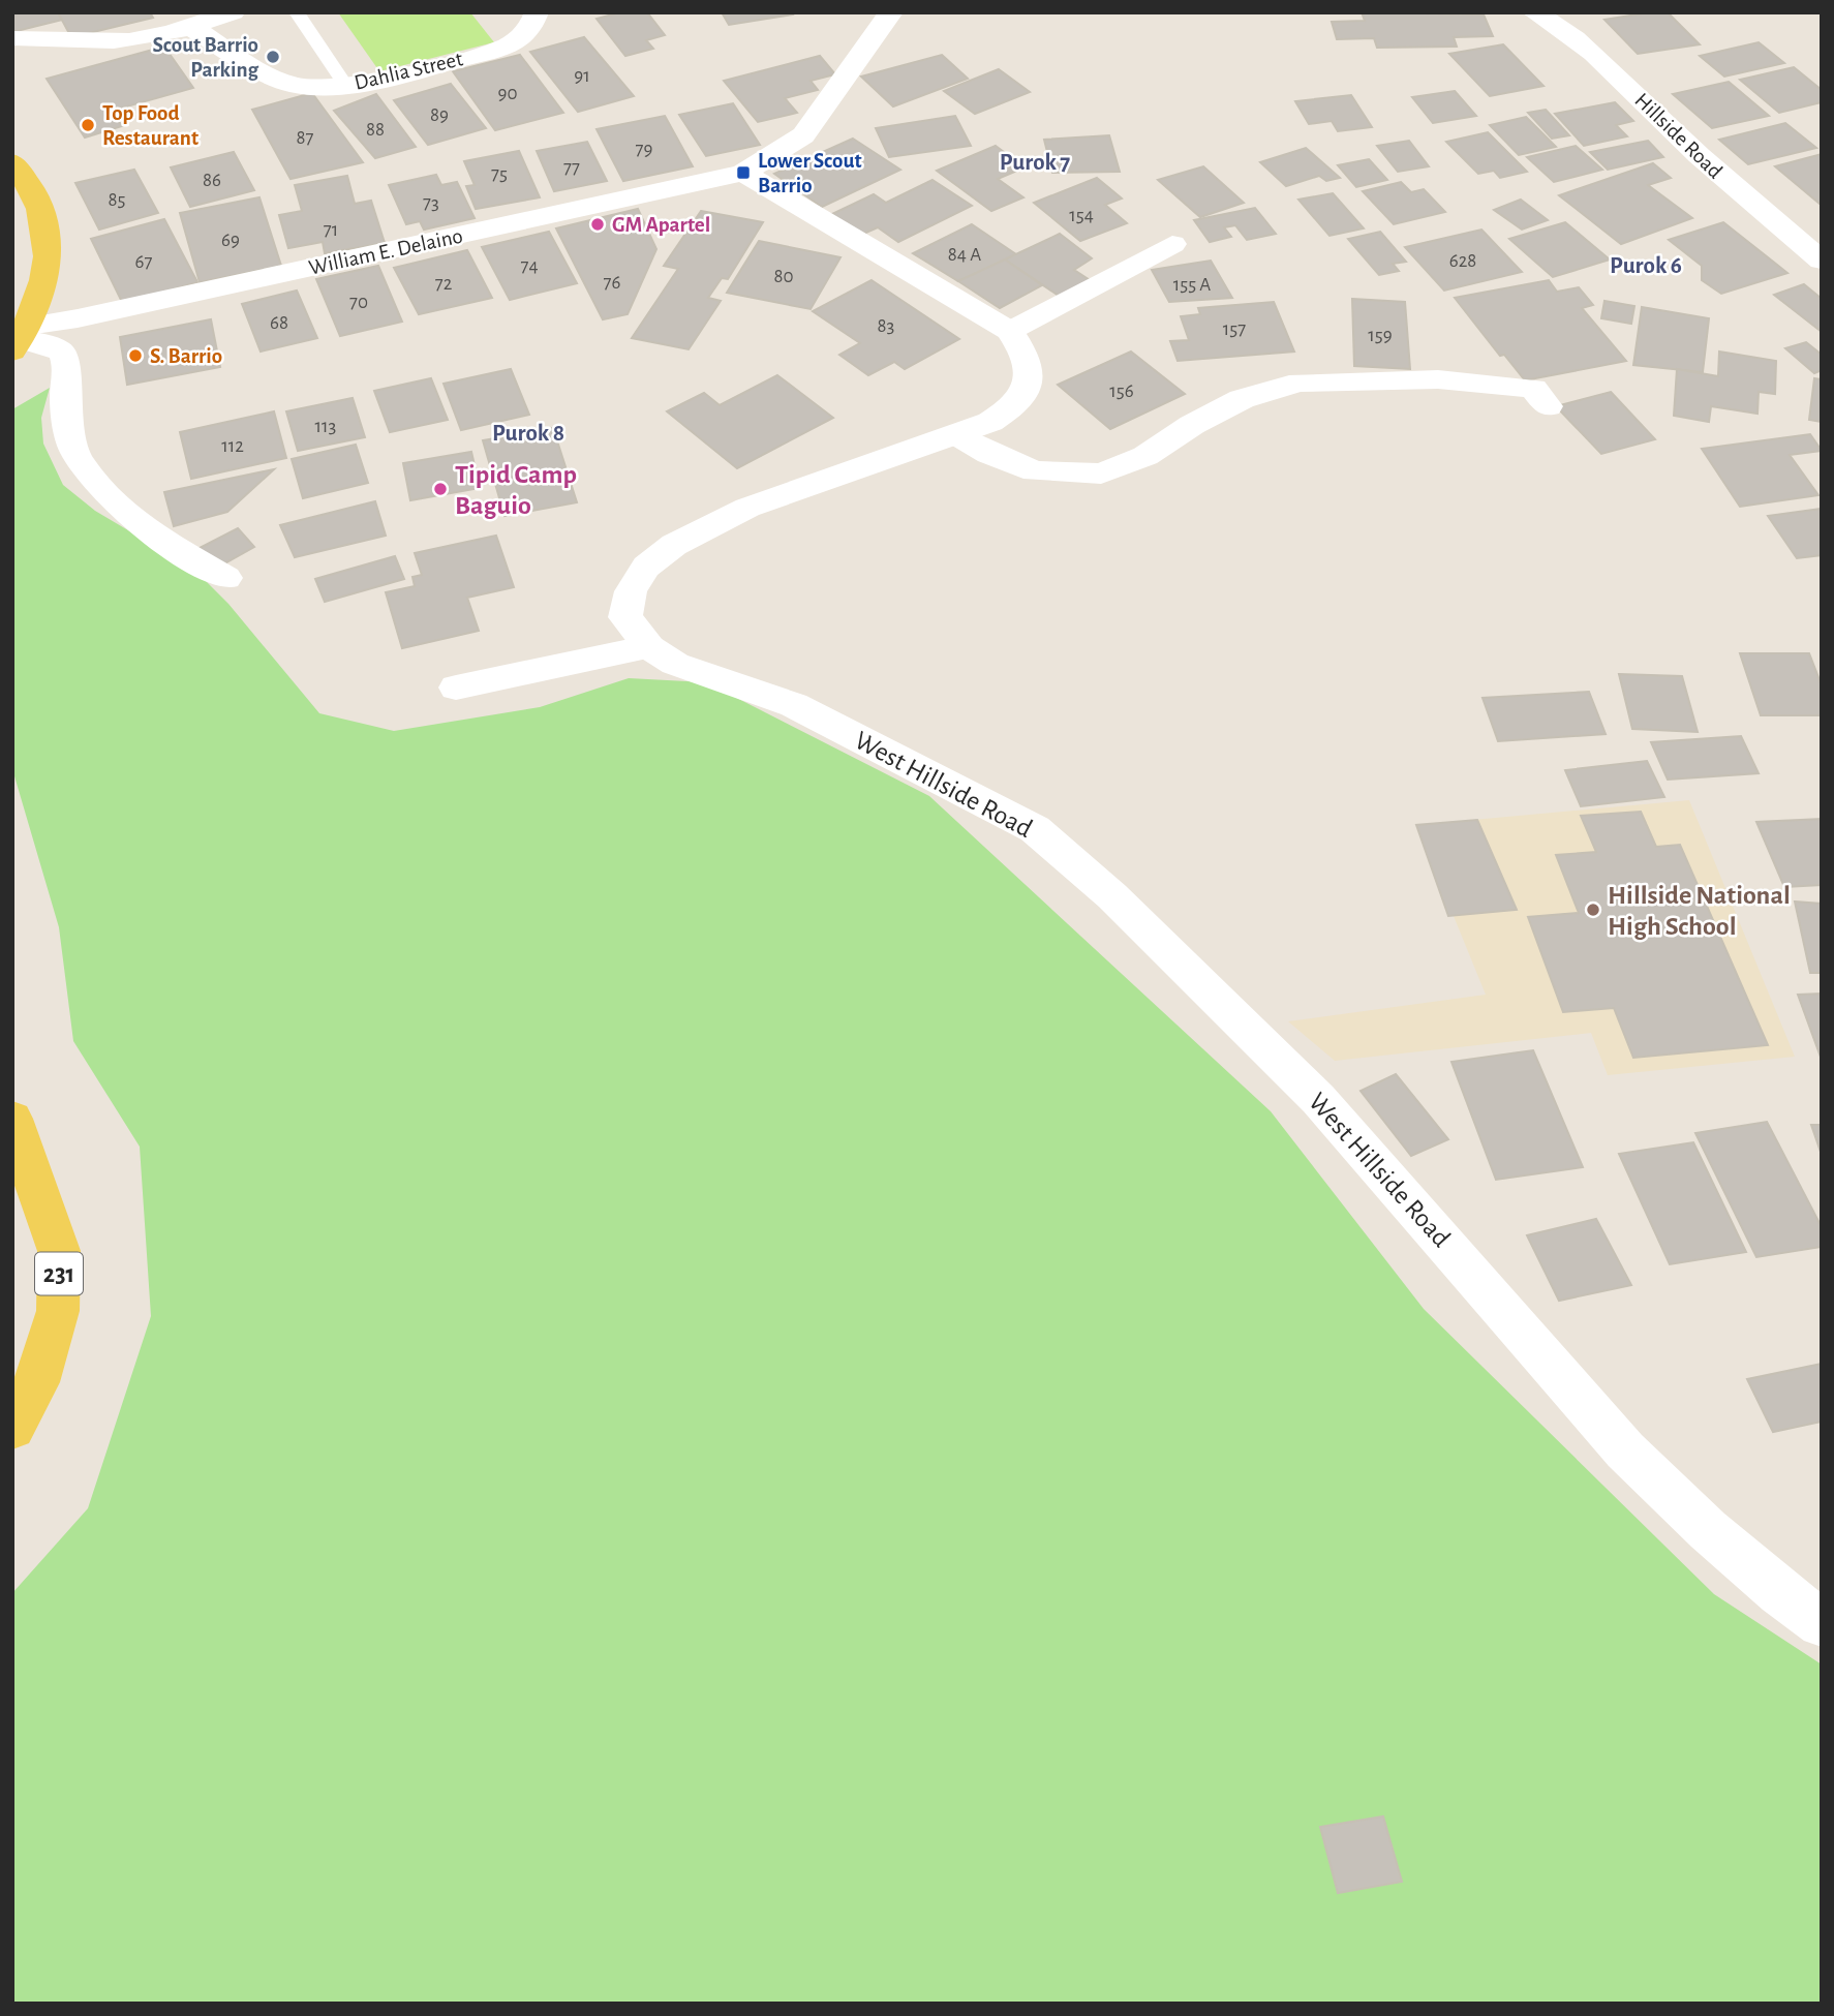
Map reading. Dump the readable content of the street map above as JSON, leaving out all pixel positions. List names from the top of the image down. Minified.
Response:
{"streets":{"main road":["231"],"street":["Dahlia Street","Hillside Road","William E. Delaino","West Hillside Road"]},"crossings":[["William E. Delaino","West Hillside Road"]],"districts":["Purok 7","Purok 6","Purok 8"],"places":{"other":["Scout Barrio Parking","Top Food Restaurant","GM Apartel","S. Barrio","Tipid Camp Baguio","Hillside National High School"],"transit":["Lower Scout Barrio"]},"house_numbers":["91","90","89","88","87","79","77","75","86","85","73","154","71","69","84 A","628","67","74","80","76","72","155 A","70","68","83","157","159","156","113","112"]}
